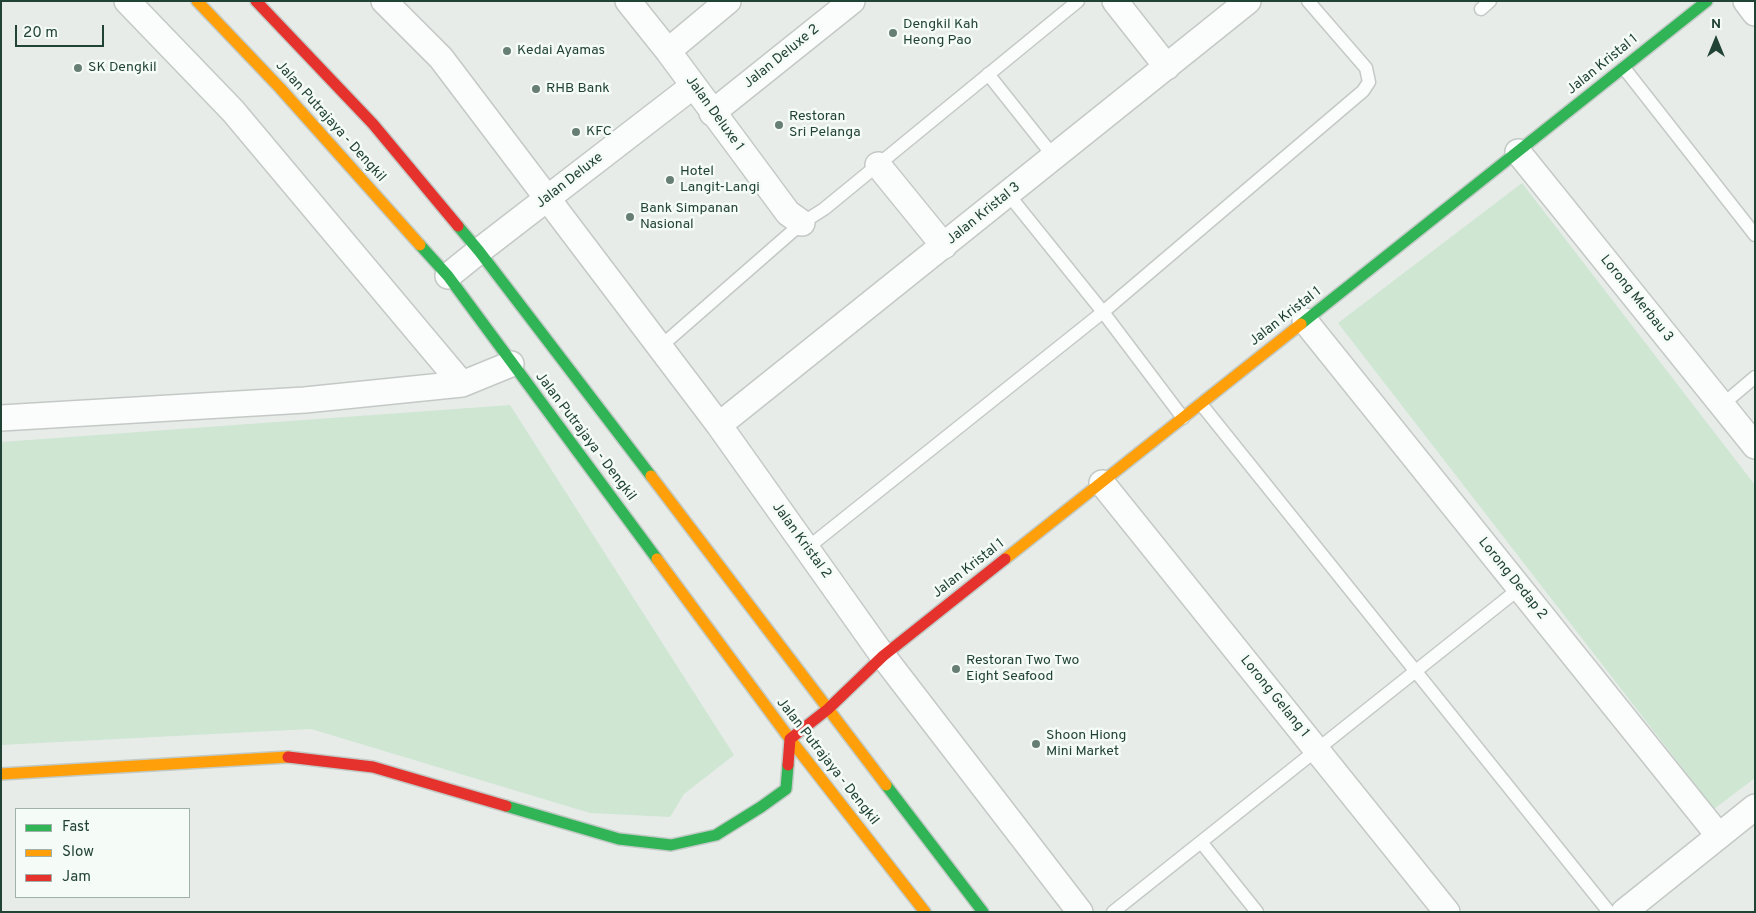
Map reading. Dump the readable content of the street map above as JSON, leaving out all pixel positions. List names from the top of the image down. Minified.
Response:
{"streets":{"main road":["Jalan Kristal 1","Jalan Putrajaya - Dengkil"],"street":["Jalan Deluxe 2","Jalan Deluxe 1","Jalan Deluxe","Jalan Kristal 3","Lorong Merbau 3","Jalan Kristal 2","Lorong Dedap 2","Lorong Gelang 1"]},"crossings":[["Jalan Deluxe 2","Jalan Deluxe 1"],["Jalan Kristal 1","Jalan Putrajaya - Dengkil"],["Jalan Kristal 1","Lorong Merbau 3"],["Jalan Kristal 1","Jalan Kristal 2"],["Jalan Kristal 1","Lorong Dedap 2"],["Jalan Kristal 1","Lorong Gelang 1"],["Jalan Deluxe 1","Jalan Deluxe"],["Jalan Putrajaya - Dengkil","Jalan Deluxe"],["Jalan Deluxe","Jalan Kristal 2"],["Jalan Kristal 3","Jalan Kristal 2"]],"places":["Dengkil Kah Heong Pao","Kedai Ayamas","SK Dengkil","RHB Bank","Restoran Sri Pelanga","KFC","Hotel Langit-Langi","Bank Simpanan Nasional","Restoran Two Two Eight Seafood","Shoon Hiong Mini Market"],"legend":["Fast","Slow","Jam"],"scale_bar":"20 m","north":"top"}
